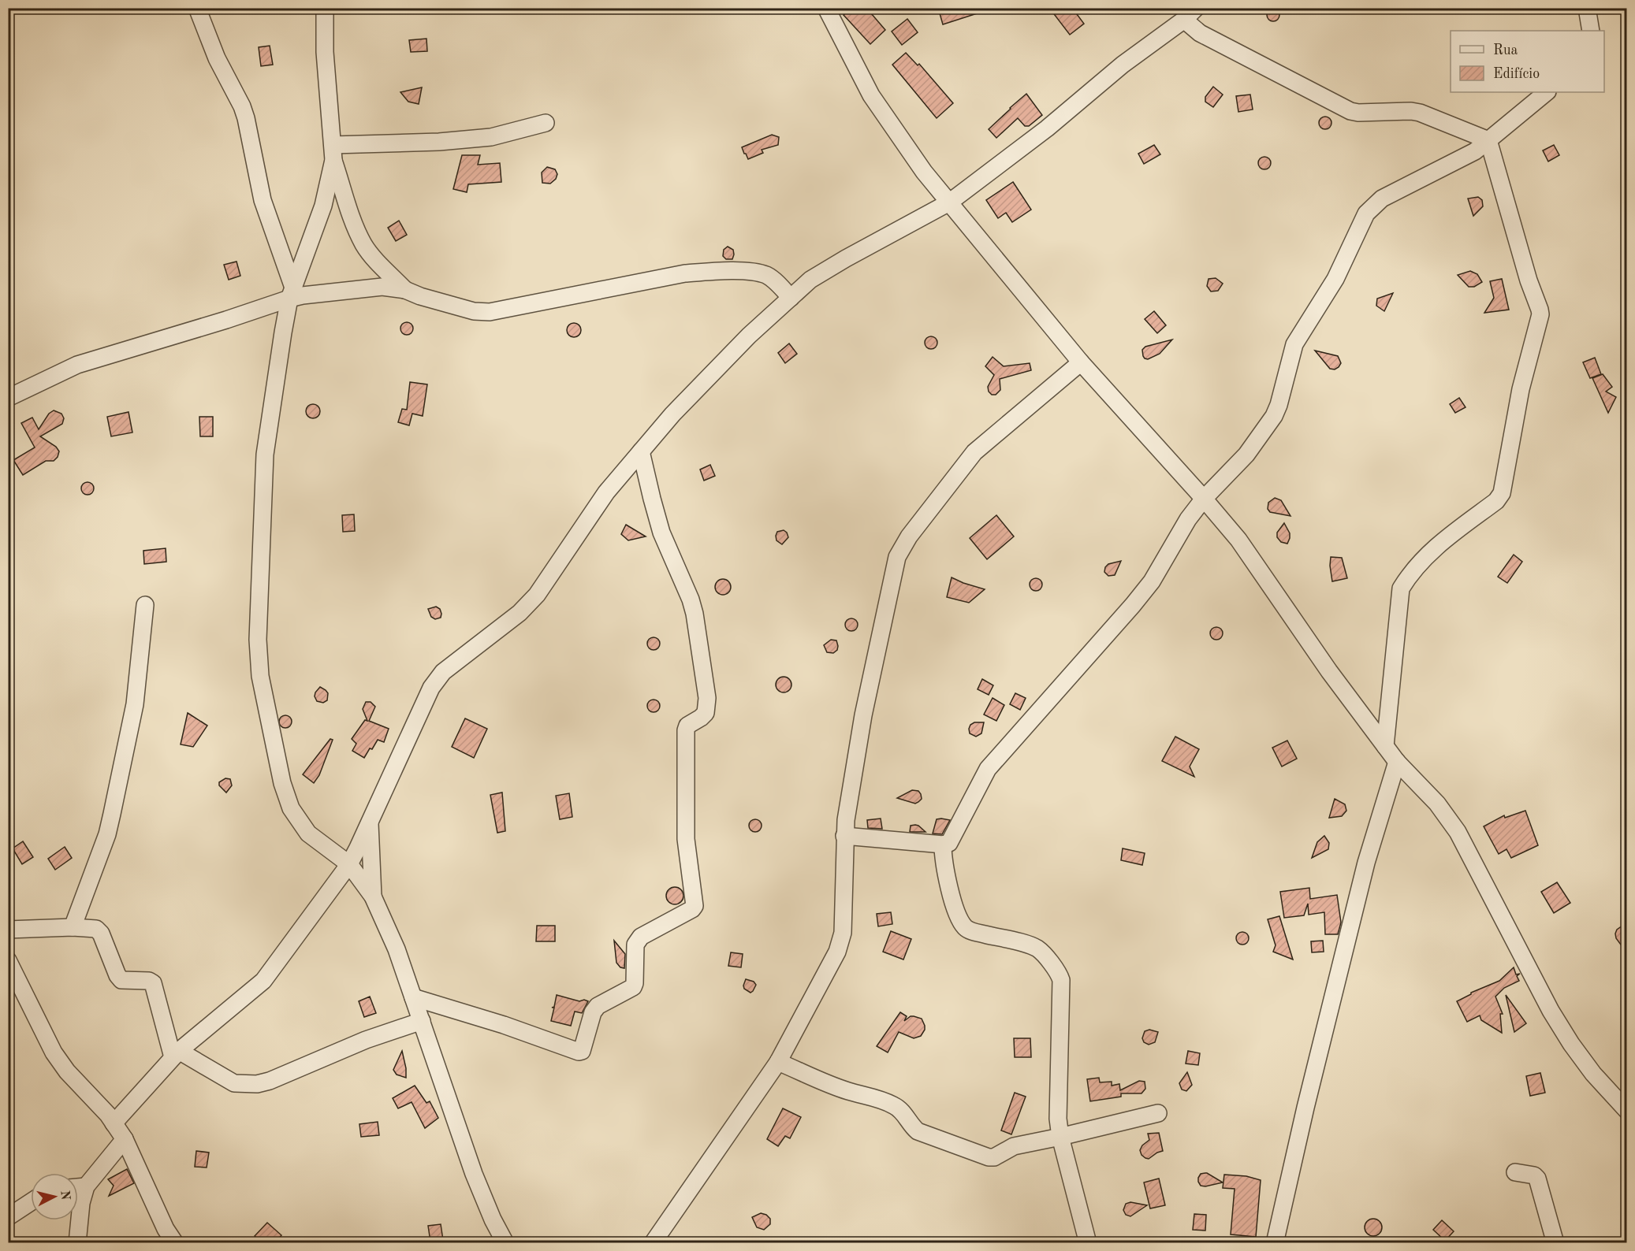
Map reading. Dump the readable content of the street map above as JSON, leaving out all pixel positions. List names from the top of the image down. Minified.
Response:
{"legend":["Rua","Edifício"],"north":"right"}
